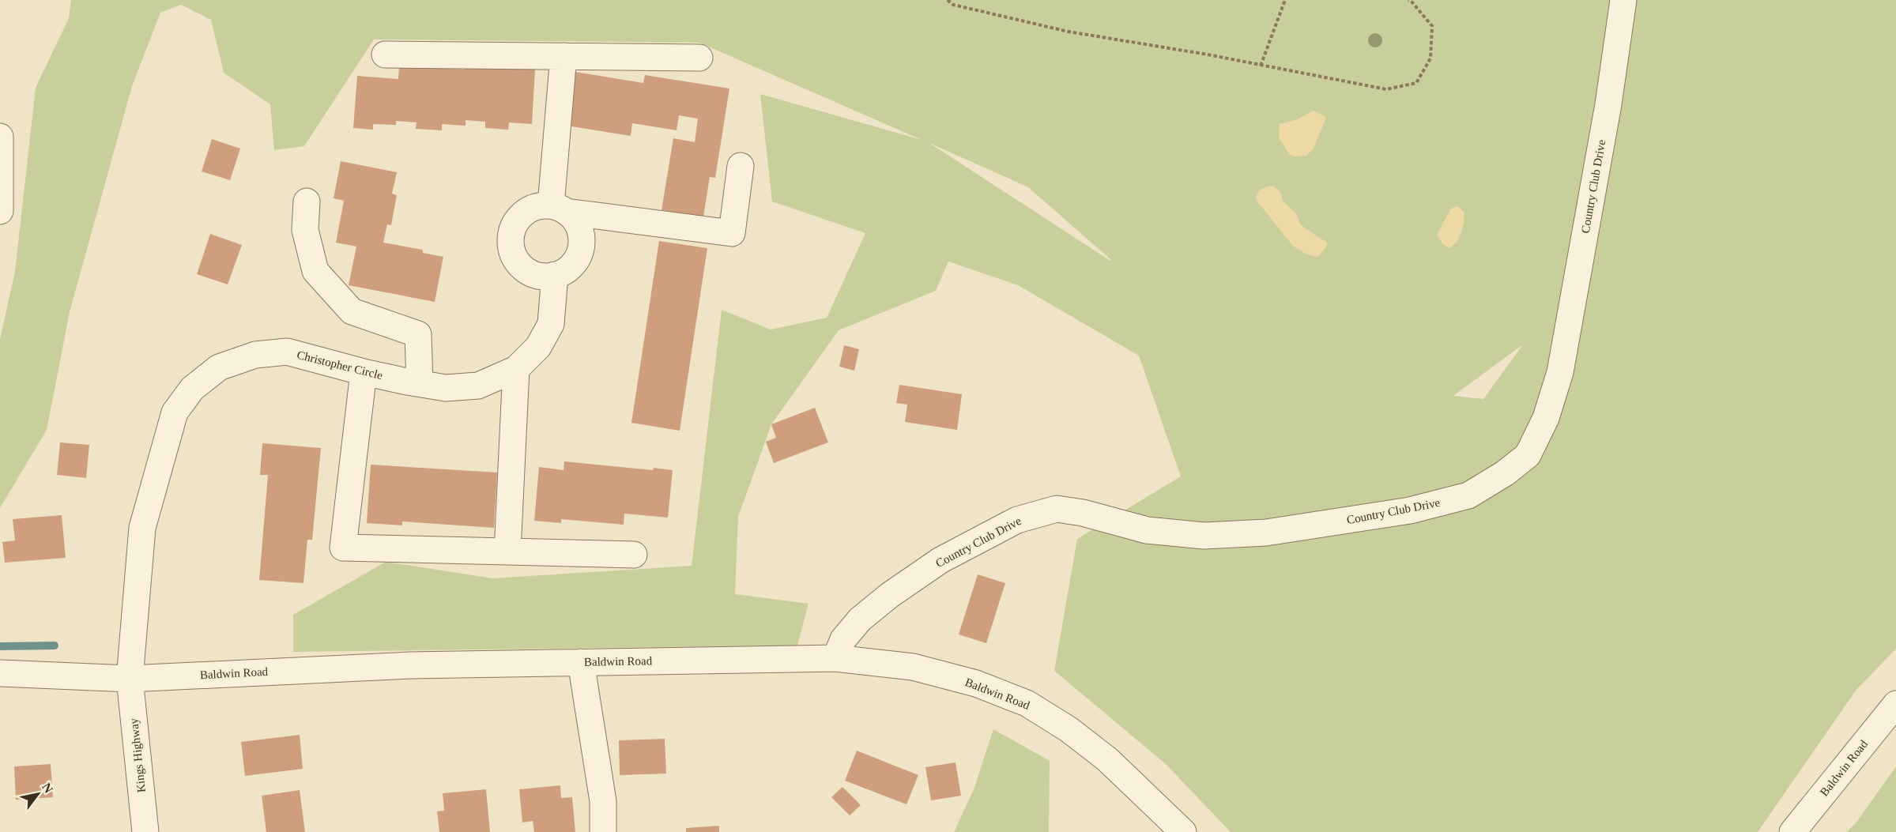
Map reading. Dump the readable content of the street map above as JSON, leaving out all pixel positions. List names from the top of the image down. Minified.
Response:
{"streets":{"street":["Country Club Drive","Christopher Circle","Baldwin Road","Kings Highway"]},"crossings":[["Country Club Drive","Baldwin Road"],["Christopher Circle","Baldwin Road"],["Christopher Circle","Kings Highway"],["Baldwin Road","Kings Highway"]],"north":"top right"}
